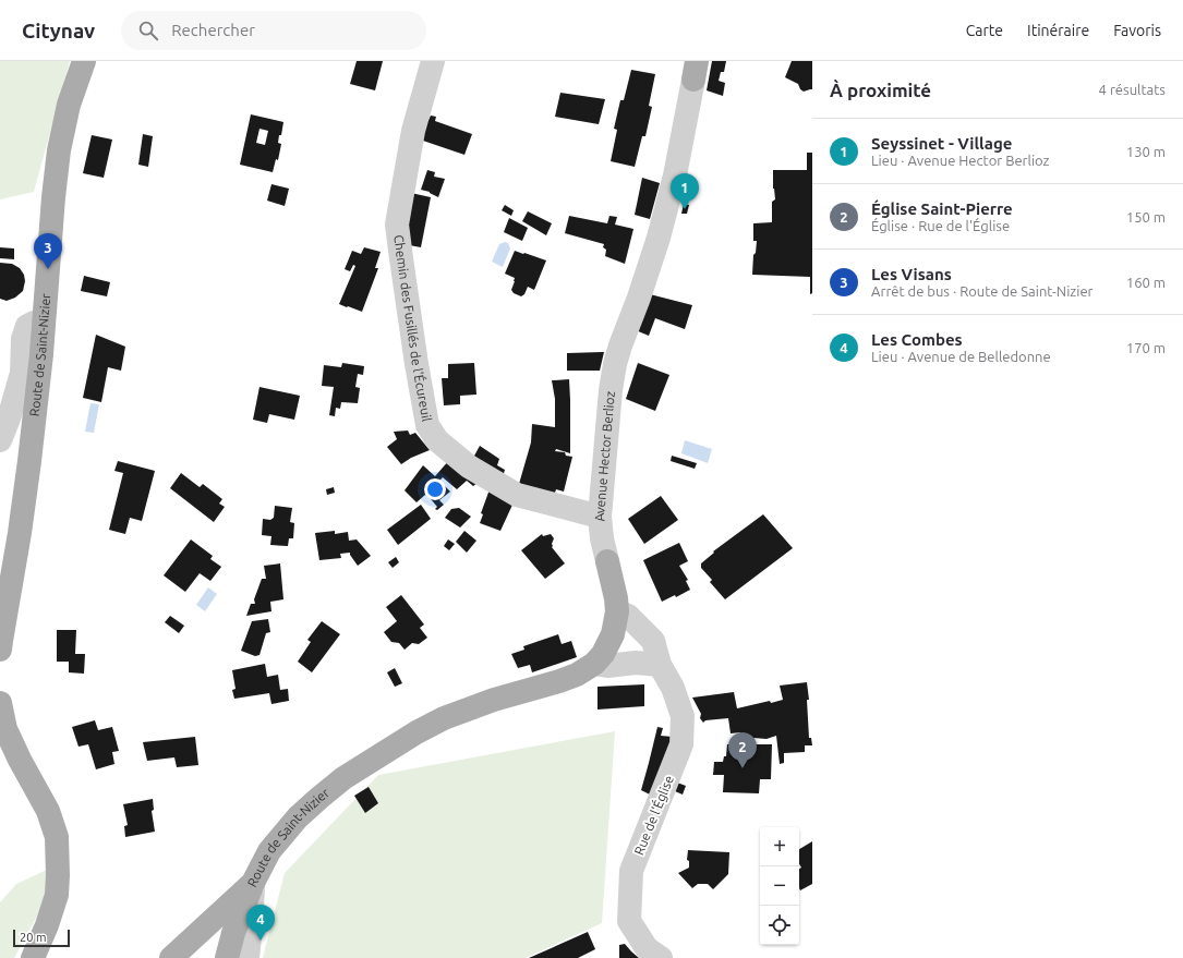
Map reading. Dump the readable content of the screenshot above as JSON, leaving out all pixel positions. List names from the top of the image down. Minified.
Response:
{"streets":{"main road":["Route de Saint-Nizier","Avenue Hector Berlioz"],"street":["Chemin des Fusillés de l'Écureuil","Rue de l'Église"]},"crossings":[["Chemin des Fusillés de l'Écureuil","Avenue Hector Berlioz"],["Route de Saint-Nizier","Avenue Hector Berlioz"],["Avenue Hector Berlioz","Rue de l'Église"]],"scale_bar":"20 m","page":{"header":"Citynav","search":"Rechercher","nav":["Carte","Itinéraire","Favoris"],"heading":["À proximité","4 résultats"],"list":[{"mark":"1","name":"Seyssinet - Village","note":"Lieu · Avenue Hector Berlioz","value":"130 m"},{"mark":"2","name":"Église Saint-Pierre","note":"Église · Rue de l'Église","value":"150 m"},{"mark":"3","name":"Les Visans","note":"Arrêt de bus · Route de Saint-Nizier","value":"160 m"},{"mark":"4","name":"Les Combes","note":"Lieu · Avenue de Belledonne","value":"170 m"}],"pins":["1","3","2","4"],"map_buttons":["+","−"],"scale":"20 m"}}
